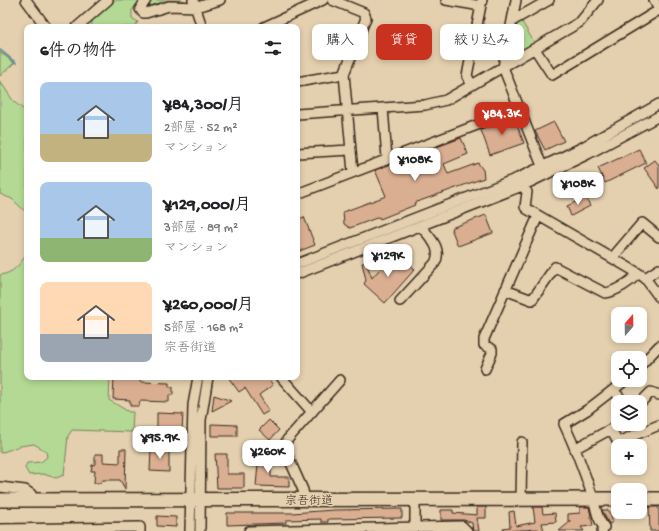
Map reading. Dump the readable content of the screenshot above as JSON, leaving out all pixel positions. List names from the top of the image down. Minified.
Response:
{"streets":{"highway":["宗吾街道"]},"north":"top","page":{"chip":["購入","賃貸","絞り込み"],"heading":"6件の物件","list":[{"name":"¥84,300/月","note":"2部屋 · 52 m² · マンション"},{"name":"¥129,000/月","note":"3部屋 · 89 m² · マンション"},{"name":"¥260,000/月","note":"5部屋 · 168 m² · 宗吾街道"}],"price":["¥84.3K","¥108K","¥108K","¥129K","¥95.9K","¥260K"],"map_buttons":["+","−"]}}
